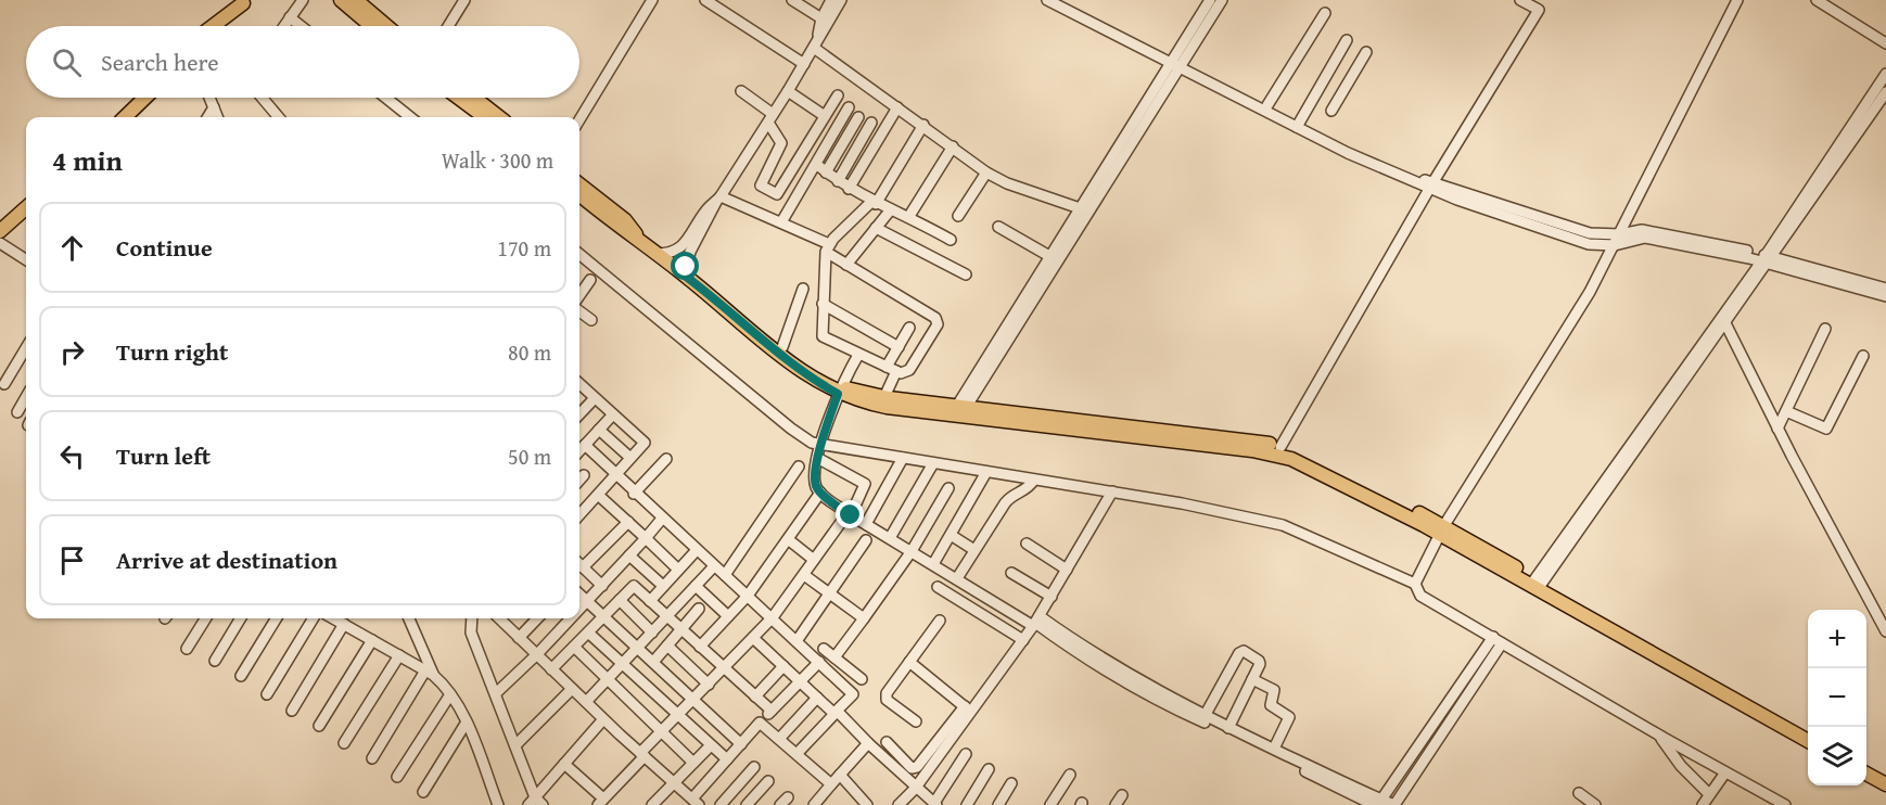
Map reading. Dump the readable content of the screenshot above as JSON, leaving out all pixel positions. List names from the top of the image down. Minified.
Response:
{"page":{"search":"Search here","heading":["4 min","Walk · 300 m"],"list":[["Continue","170 m"],["Turn right","80 m"],["Turn left","50 m"],"Arrive at destination"],"map_buttons":["+","−"]}}
